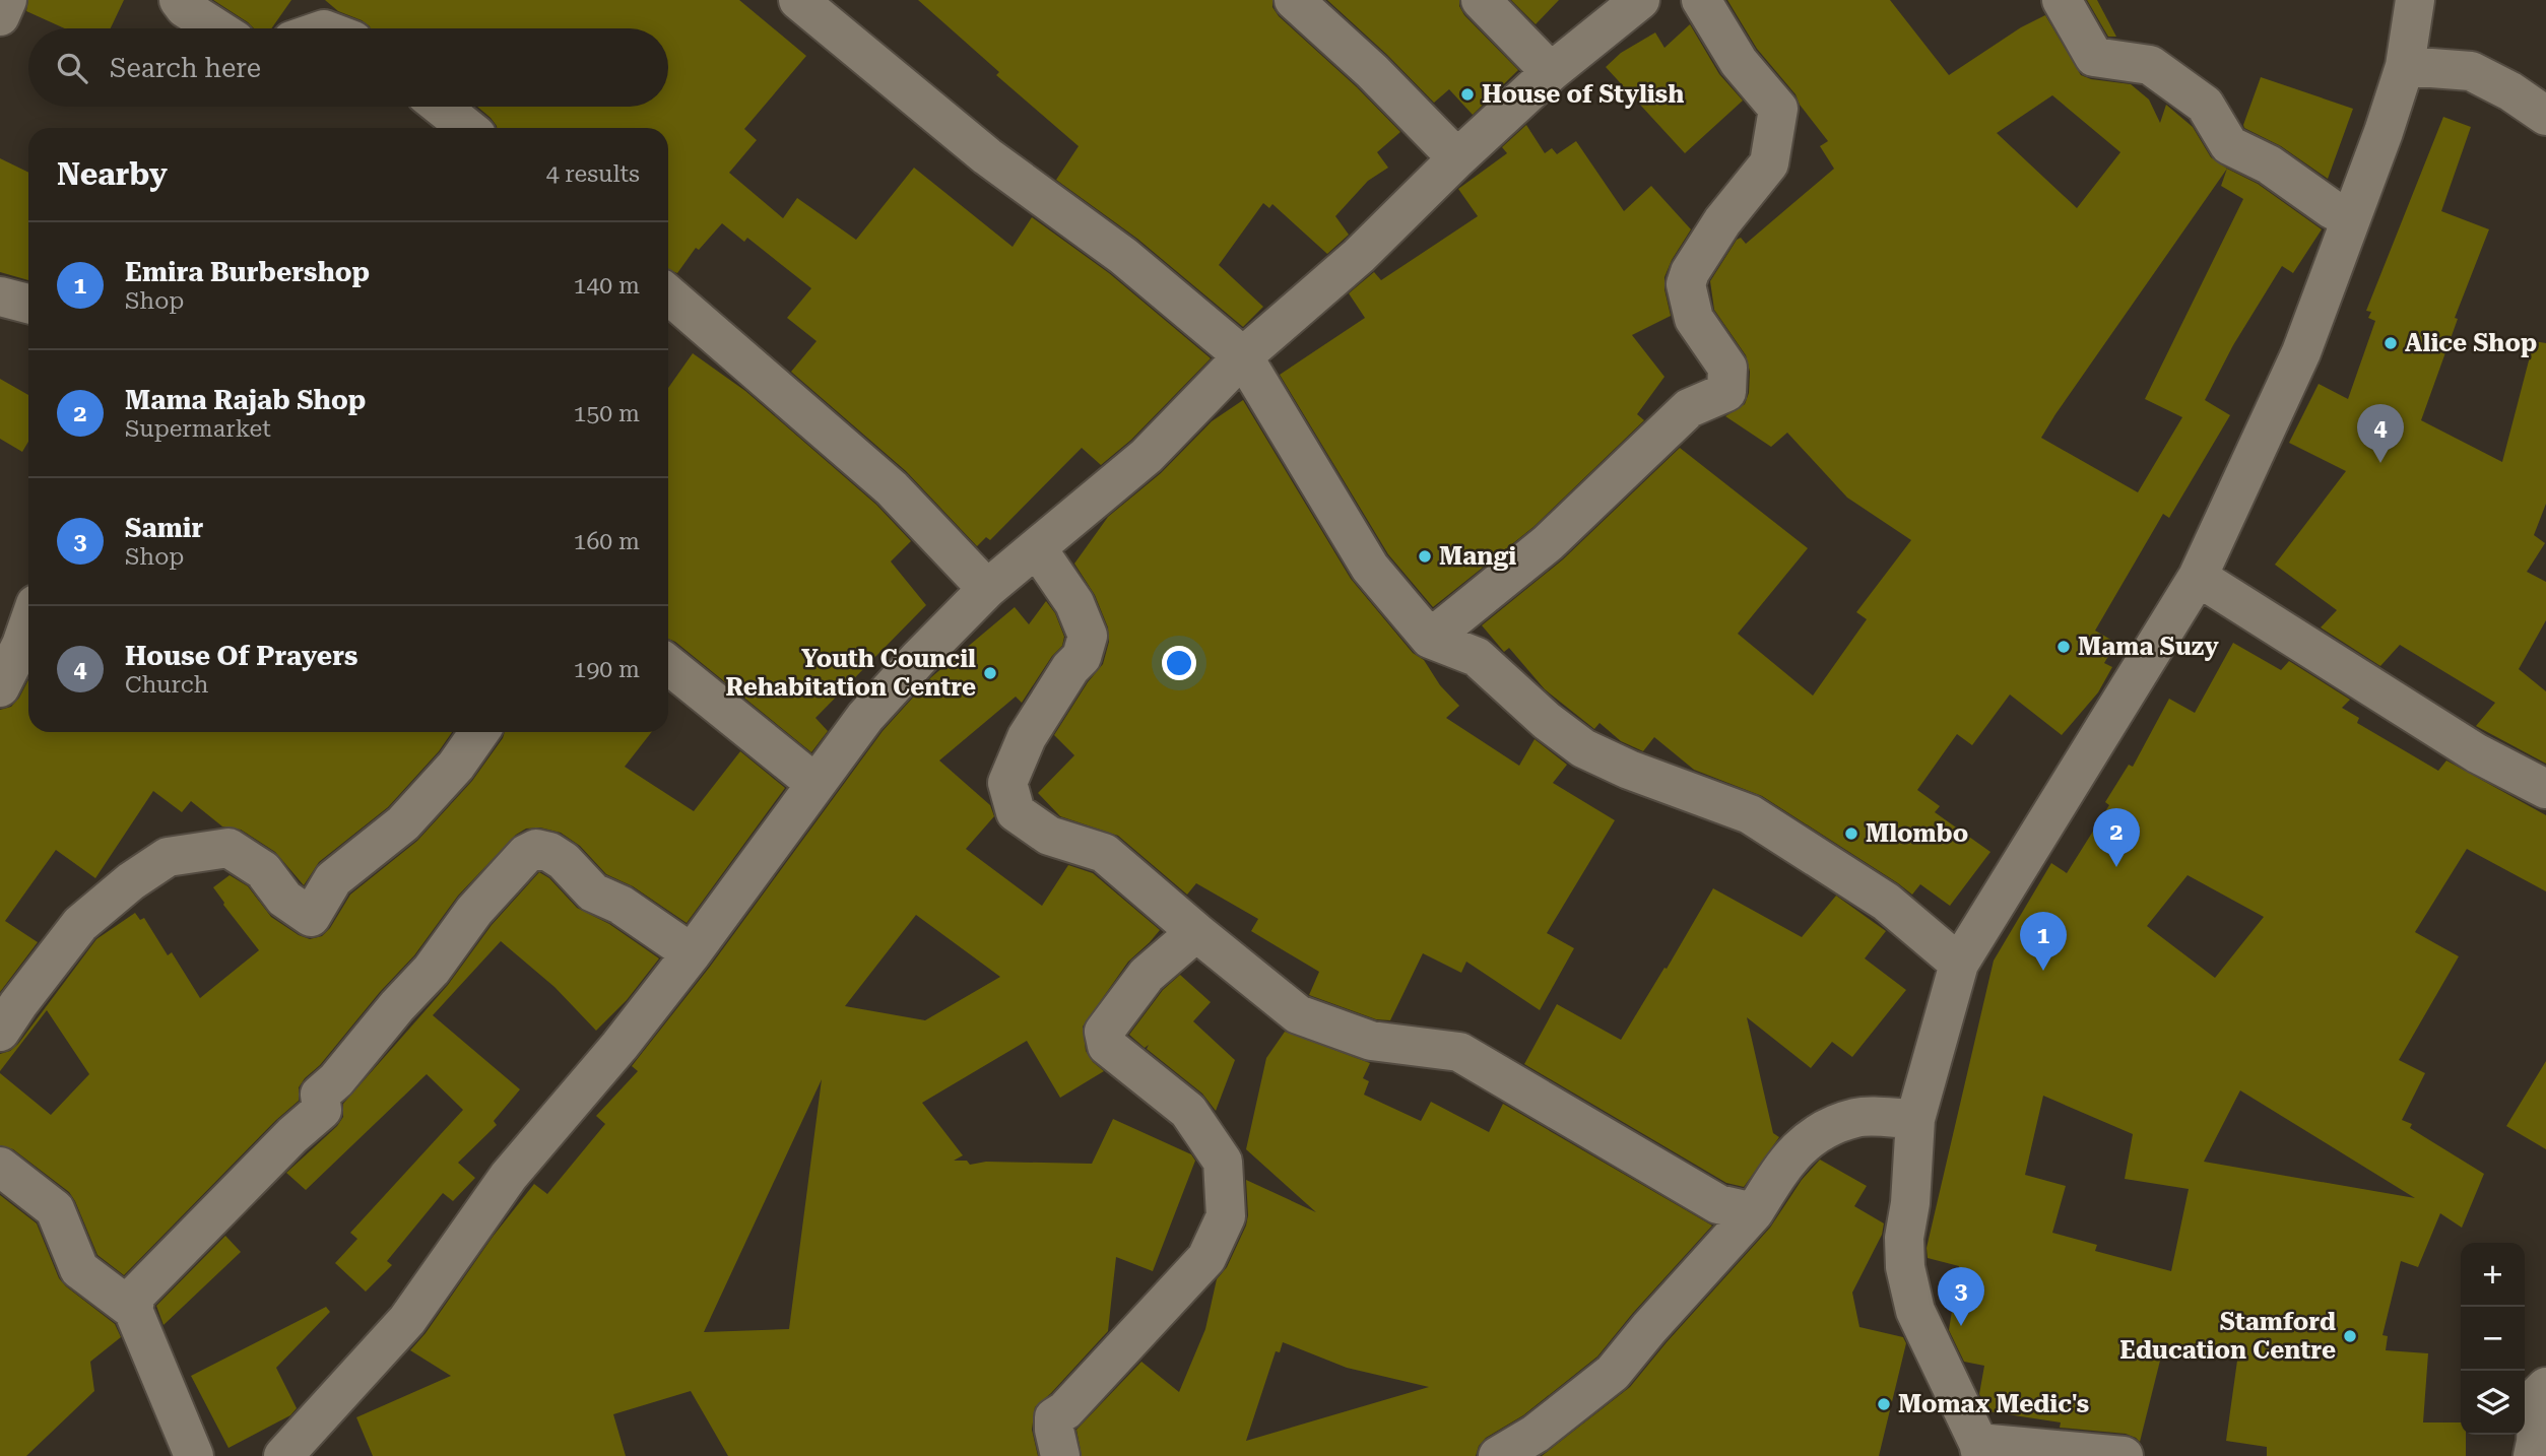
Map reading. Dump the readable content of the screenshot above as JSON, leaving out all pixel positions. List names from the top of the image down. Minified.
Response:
{"places":["House of Stylish","Alice Shop","Mangi","Mama Suzy","Youth Council Rehabitation Centre","Mlombo","Stamford Education Centre","Momax Medic's"],"page":{"search":"Search here","heading":["Nearby","4 results"],"list":[{"mark":"1","name":"Emira Burbershop","note":"Shop","value":"140 m"},{"mark":"2","name":"Mama Rajab Shop","note":"Supermarket","value":"150 m"},{"mark":"3","name":"Samir","note":"Shop","value":"160 m"},{"mark":"4","name":"House Of Prayers","note":"Church","value":"190 m"}],"pins":["4","2","1","3"],"map_buttons":["+","−"]}}
